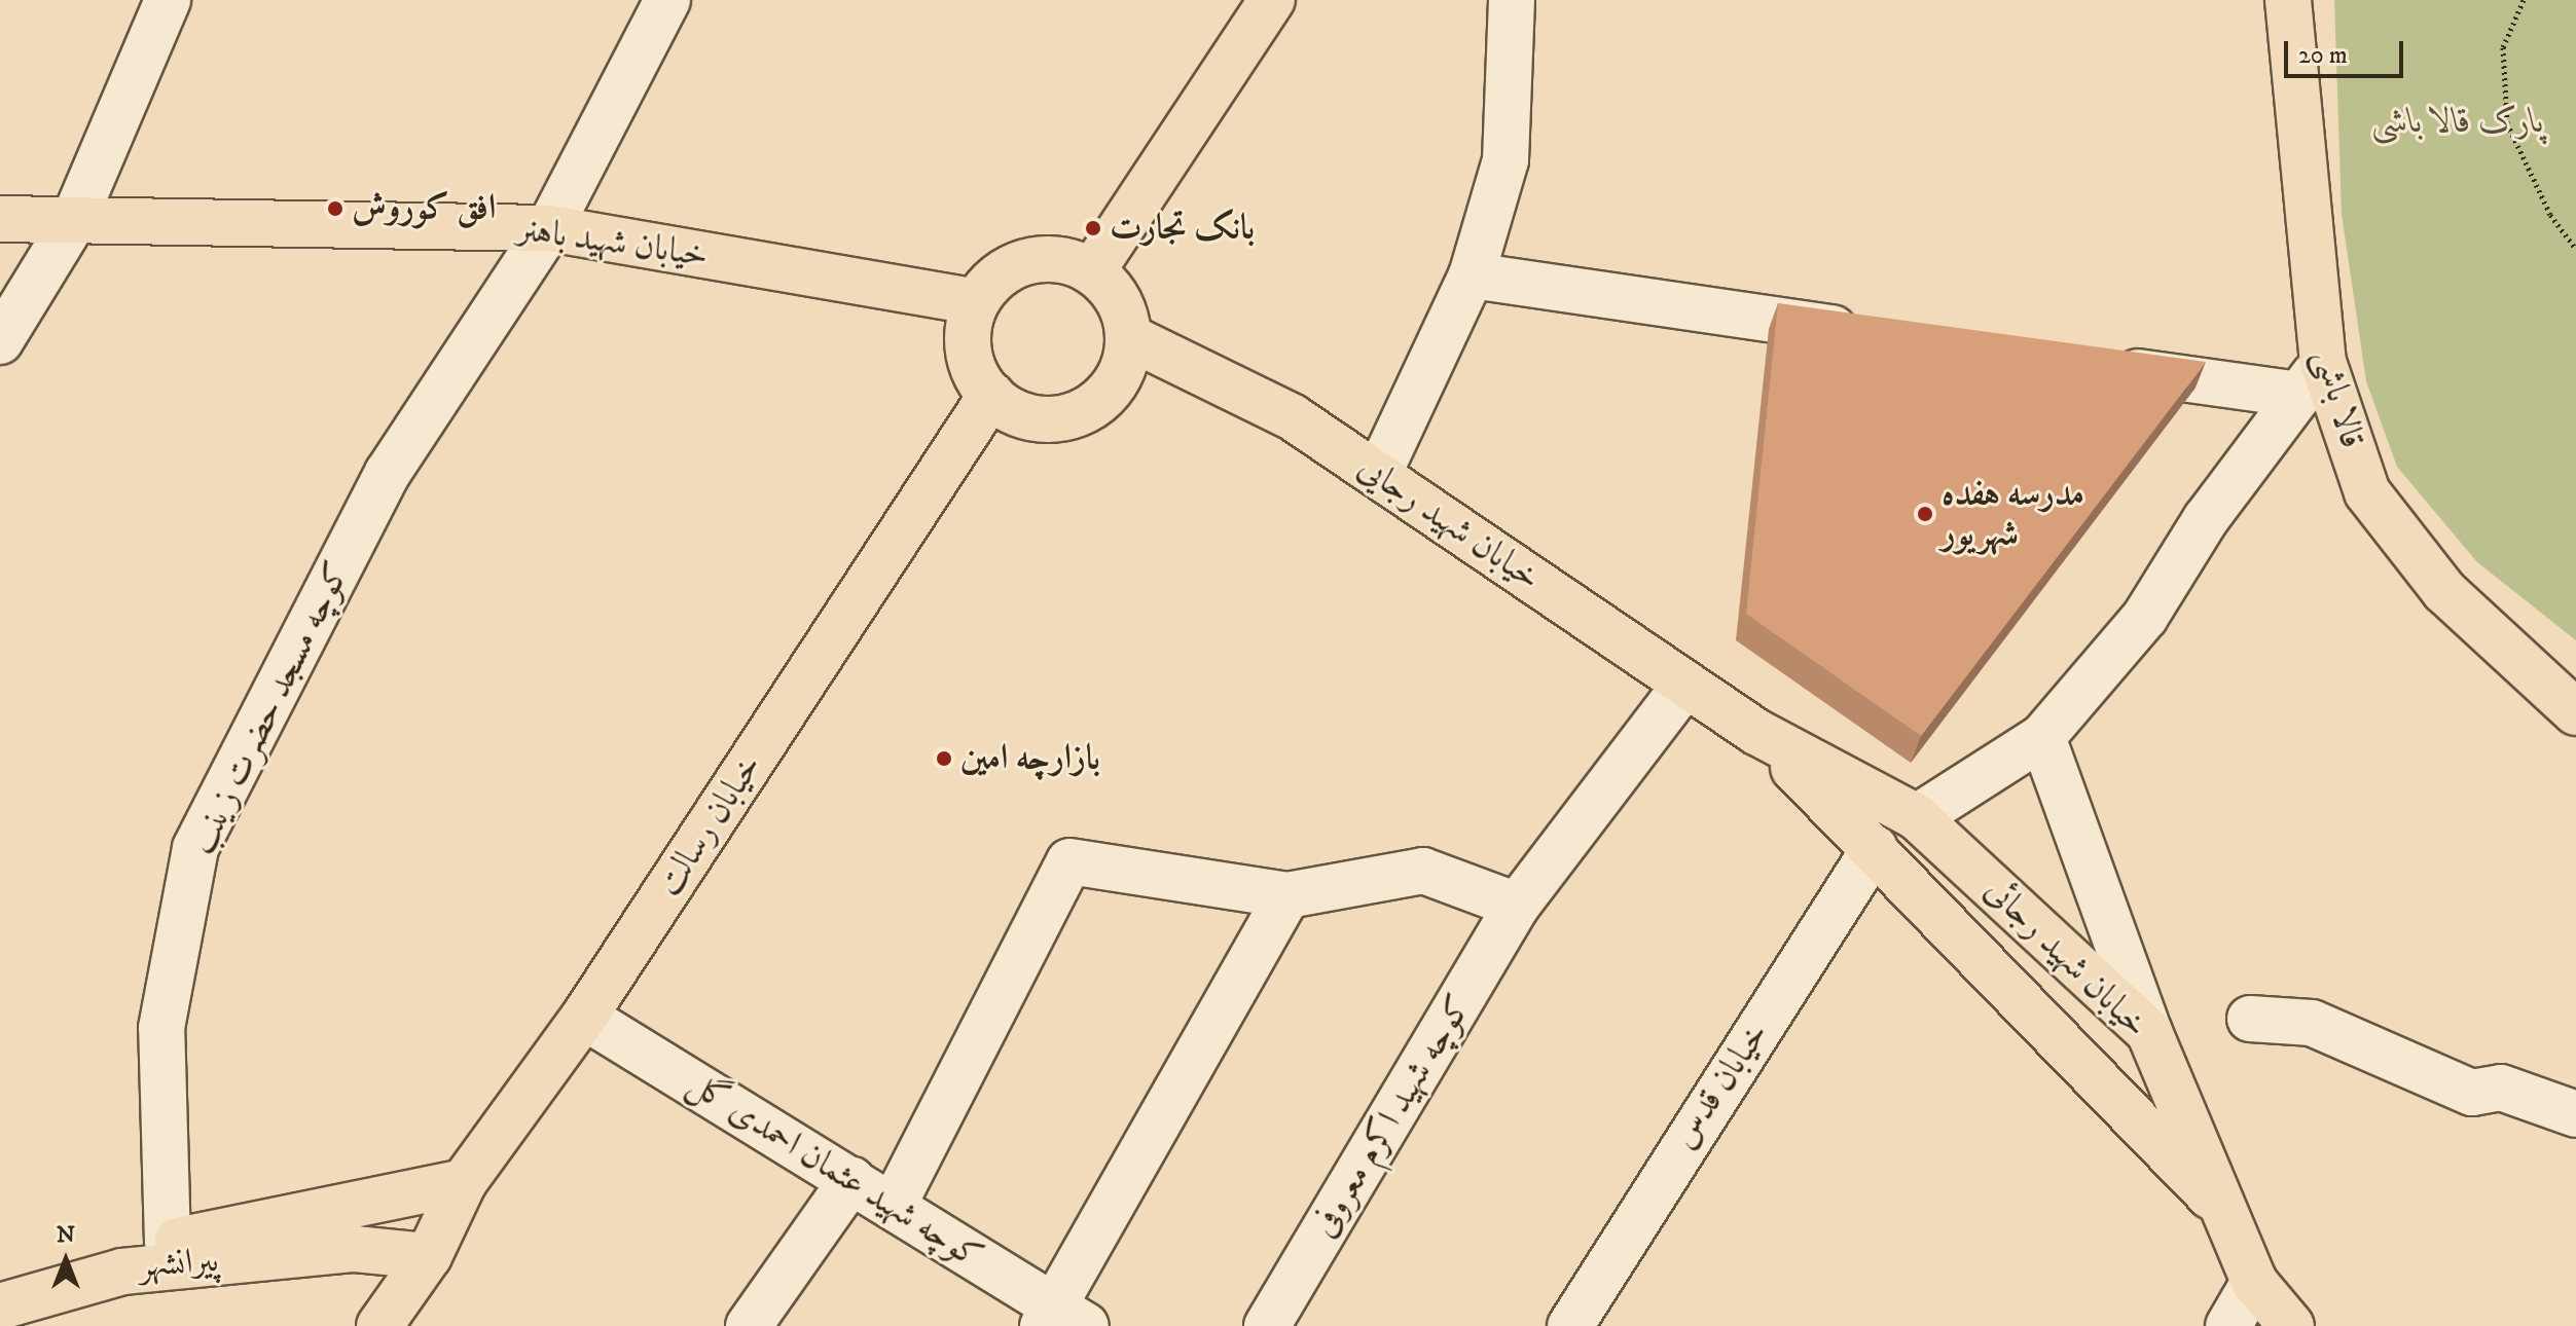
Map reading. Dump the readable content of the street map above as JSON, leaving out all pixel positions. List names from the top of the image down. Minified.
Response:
{"streets":{"main road":["خیابان شهید باهنر","قالا باشی","خیابان شهید رجایی","خیابان رسالت","خیابان شهید رجائی","پیرانشهر"],"street":["کوچه مسجد حضرت زینب","خیابان قدس","کوچه شهید اکرم معروفی","کوچه شهید عثمان احمدی گل"]},"crossings":[["خیابان شهید باهنر","خیابان شهید رجایی"],["خیابان شهید باهنر","کوچه مسجد حضرت زینب"],["خیابان شهید باهنر","خیابان رسالت"],["خیابان شهید رجایی","خیابان رسالت"],["خیابان شهید رجایی","خیابان شهید رجائی"],["خیابان شهید رجایی","خیابان قدس"],["خیابان شهید رجایی","کوچه شهید اکرم معروفی"],["کوچه مسجد حضرت زینب","پیرانشهر"],["خیابان رسالت","کوچه شهید عثمان احمدی گل"],["خیابان رسالت","پیرانشهر"],["خیابان شهید رجائی","خیابان قدس"]],"parks":["پارک قالا باشی"],"places":["افق کوروش","بانک تجارت","مدرسه هفده شهریور","بازارچه امین"],"scale_bar":"20 m","north":"top"}
